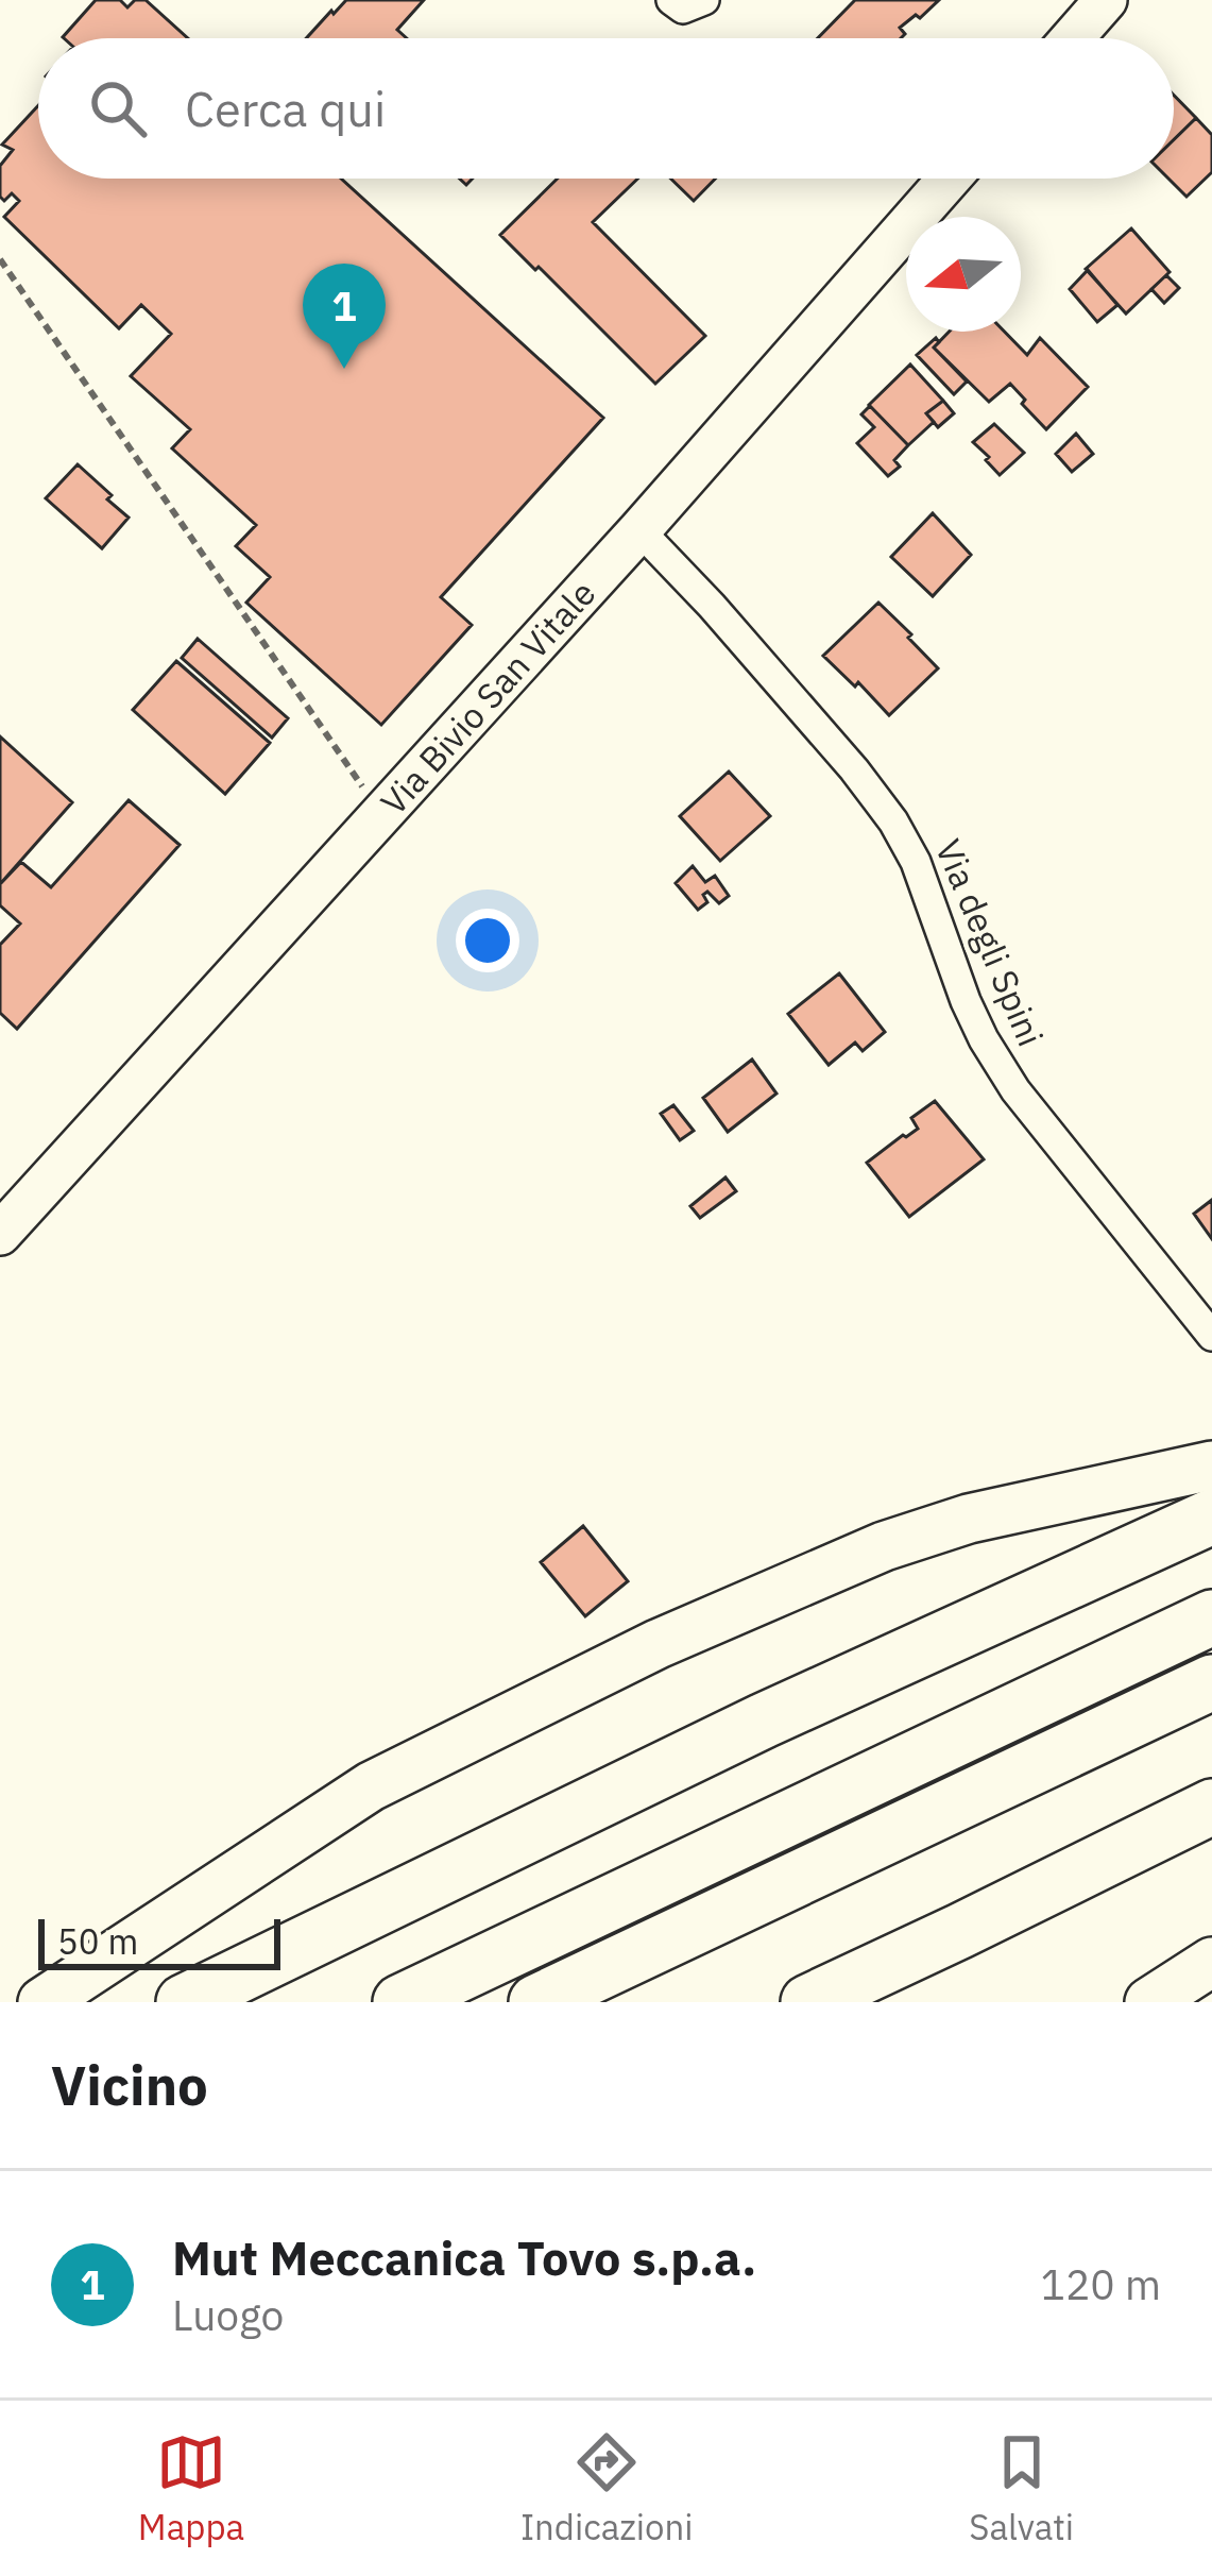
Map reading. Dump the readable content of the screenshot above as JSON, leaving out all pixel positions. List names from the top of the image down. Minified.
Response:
{"streets":{"main road":["Via Bivio San Vitale"],"street":["Via degli Spini"]},"crossings":[["Via Bivio San Vitale","Via degli Spini"]],"scale_bar":"50 m","north":"left","page":{"search":"Cerca qui","pins":"1","scale":"50 m","heading":"Vicino","list":[{"mark":"1","name":"Mut Meccanica Tovo s.p.a.","note":"Luogo","value":"120 m"}],"nav":["Mappa","Indicazioni","Salvati"]}}
